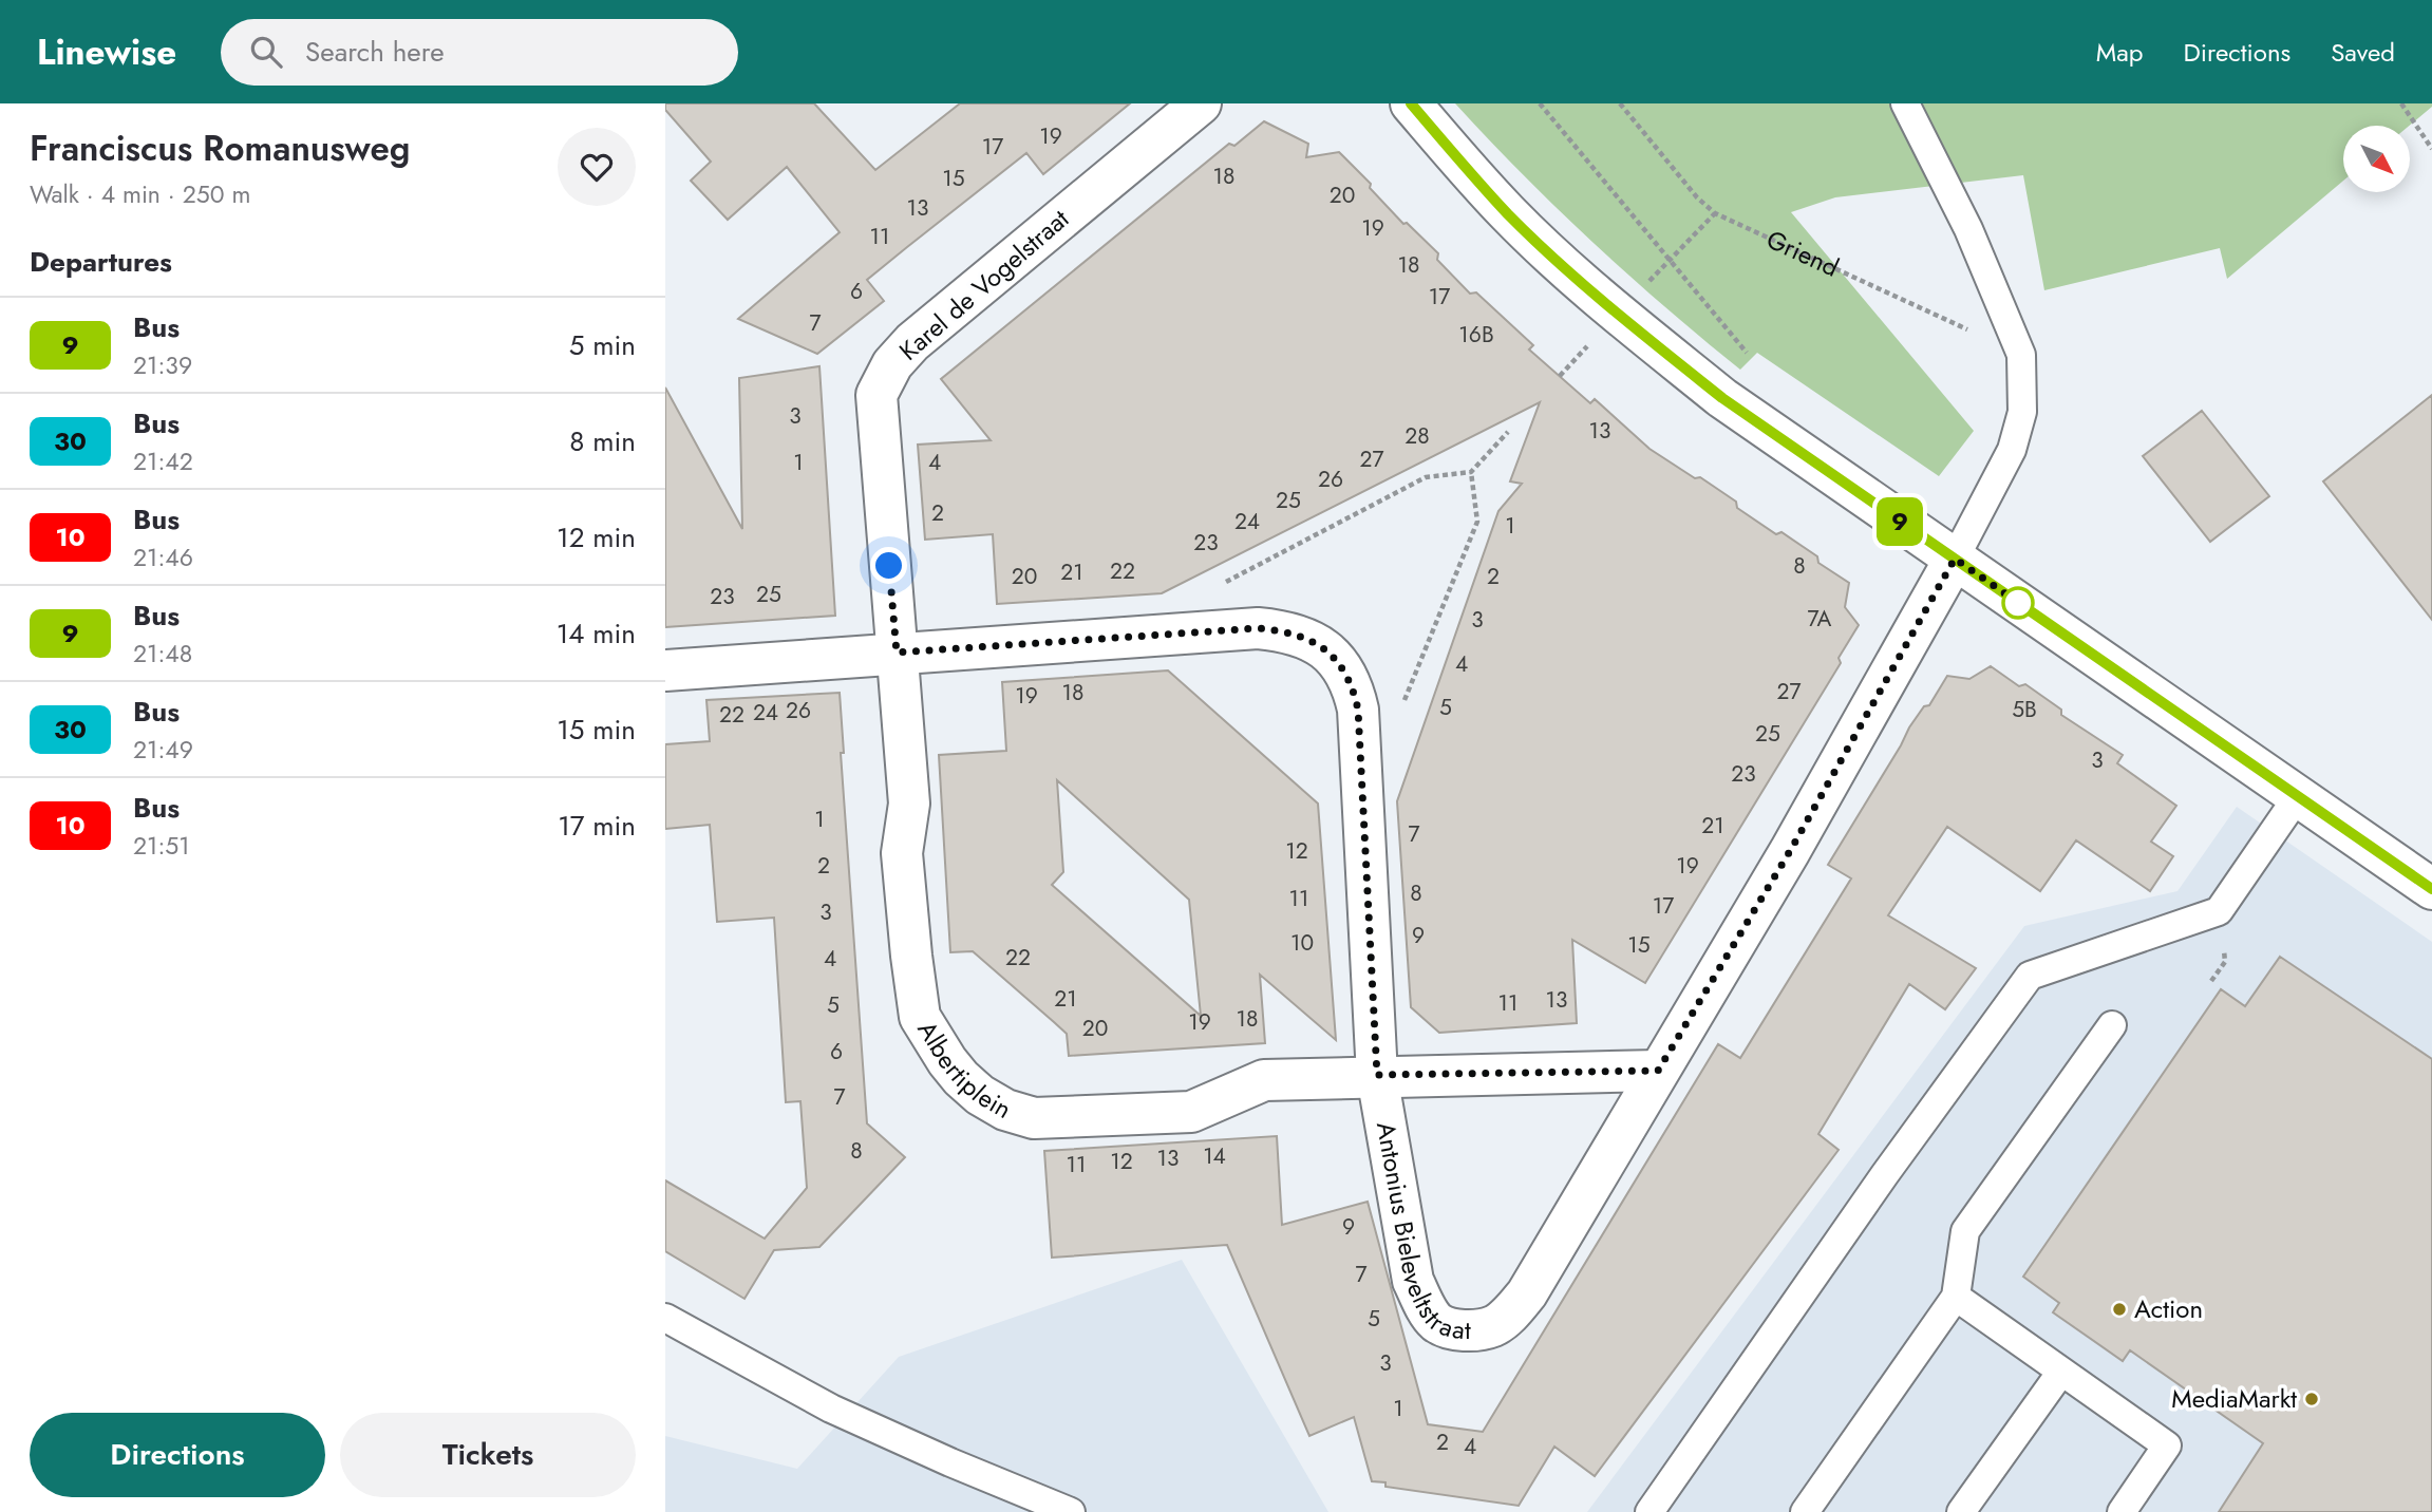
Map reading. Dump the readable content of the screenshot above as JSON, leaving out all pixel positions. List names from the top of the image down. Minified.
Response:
{"streets":{"street":["Karel de Vogelstraat","Albertiplein","Antonius Bieleveltstraat"],"path":["Griend"]},"crossings":[["Karel de Vogelstraat","Albertiplein"],["Albertiplein","Antonius Bieleveltstraat"]],"places":["Action","MediaMarkt"],"lines":["bus line 9"],"house_numbers":["19","17","18","15","20","13","19","11","18","6","17","7","16B","3","13","28","27","1","4","26","25","2","24","1","23","8","22","21","20","2","25","23","7A","3","4","27","18","19","5","5B","26","24","22","25","3","23","1","21","7","12","2","19","8","11","17","3","9","10","15","22","4","21","13","11","5","18","19","20","6","7","8","14","13","12","11","9","7","5","3","1","2","4"],"north":"bottom right","page":{"header":"Linewise","search":"Search here","nav":["Map","Directions","Saved"],"heading":[["Franciscus Romanusweg","Walk · 4 min · 250 m"],"Departures"],"on_map":"9","list":[{"mark":"9","name":"Bus","note":"21:39","value":"5 min"},{"mark":"30","name":"Bus","note":"21:42","value":"8 min"},{"mark":"10","name":"Bus","note":"21:46","value":"12 min"},{"mark":"9","name":"Bus","note":"21:48","value":"14 min"},{"mark":"30","name":"Bus","note":"21:49","value":"15 min"},{"mark":"10","name":"Bus","note":"21:51","value":"17 min"}],"buttons":["Directions","Tickets"]}}
